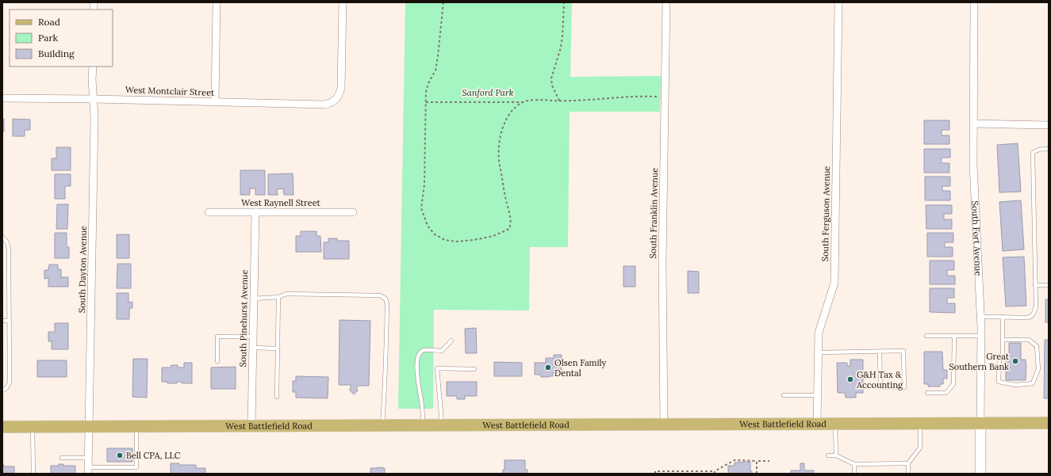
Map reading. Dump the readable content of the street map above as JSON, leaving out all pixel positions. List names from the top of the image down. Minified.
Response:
{"streets":{"main road":["West Battlefield Road"],"street":["West Montclair Street","West Raynell Street","South Franklin Avenue","South Ferguson Avenue","South Fort Avenue","South Dayton Avenue","South Pinehurst Avenue"]},"crossings":[["West Montclair Street","South Dayton Avenue"],["West Raynell Street","South Pinehurst Avenue"],["South Franklin Avenue","West Battlefield Road"],["South Ferguson Avenue","West Battlefield Road"],["South Fort Avenue","West Battlefield Road"],["South Dayton Avenue","West Battlefield Road"],["South Pinehurst Avenue","West Battlefield Road"]],"parks":["Sanford Park"],"places":["Great Southern Bank","Olsen Family Dental","G&H Tax & Accounting","Bell CPA, LLC"],"legend":["Road","Park","Building"]}
